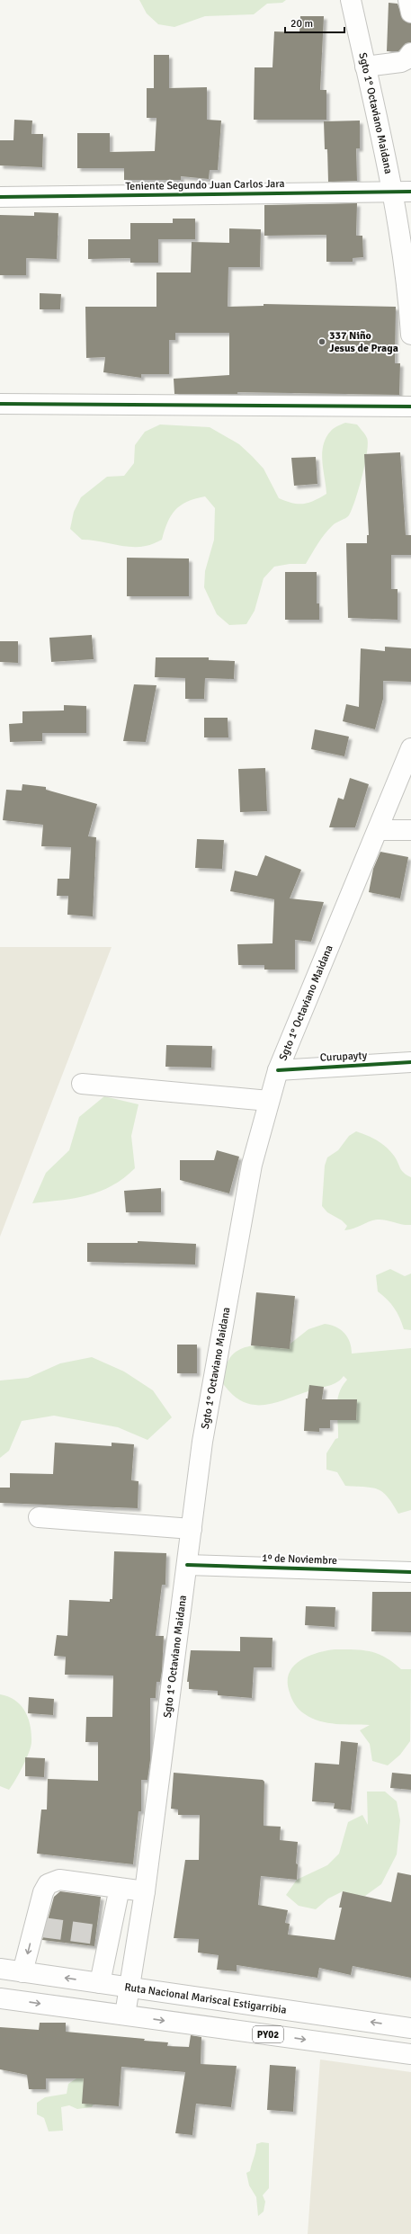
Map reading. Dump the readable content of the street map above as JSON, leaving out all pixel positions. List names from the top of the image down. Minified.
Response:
{"streets":{"main road":["Sgto 1° Octaviano Maidana","Teniente Segundo Juan Carlos Jara","Curupayty","1º de Noviembre","Ruta Nacional Mariscal Estigarribia","PY02"]},"crossings":[["Sgto 1° Octaviano Maidana","Teniente Segundo Juan Carlos Jara"],["Sgto 1° Octaviano Maidana","Curupayty"],["Sgto 1° Octaviano Maidana","1º de Noviembre"],["Sgto 1° Octaviano Maidana","Ruta Nacional Mariscal Estigarribia"],["Sgto 1° Octaviano Maidana","PY02"]],"places":["337 Niño Jesus de Praga"],"scale_bar":"20 m"}
